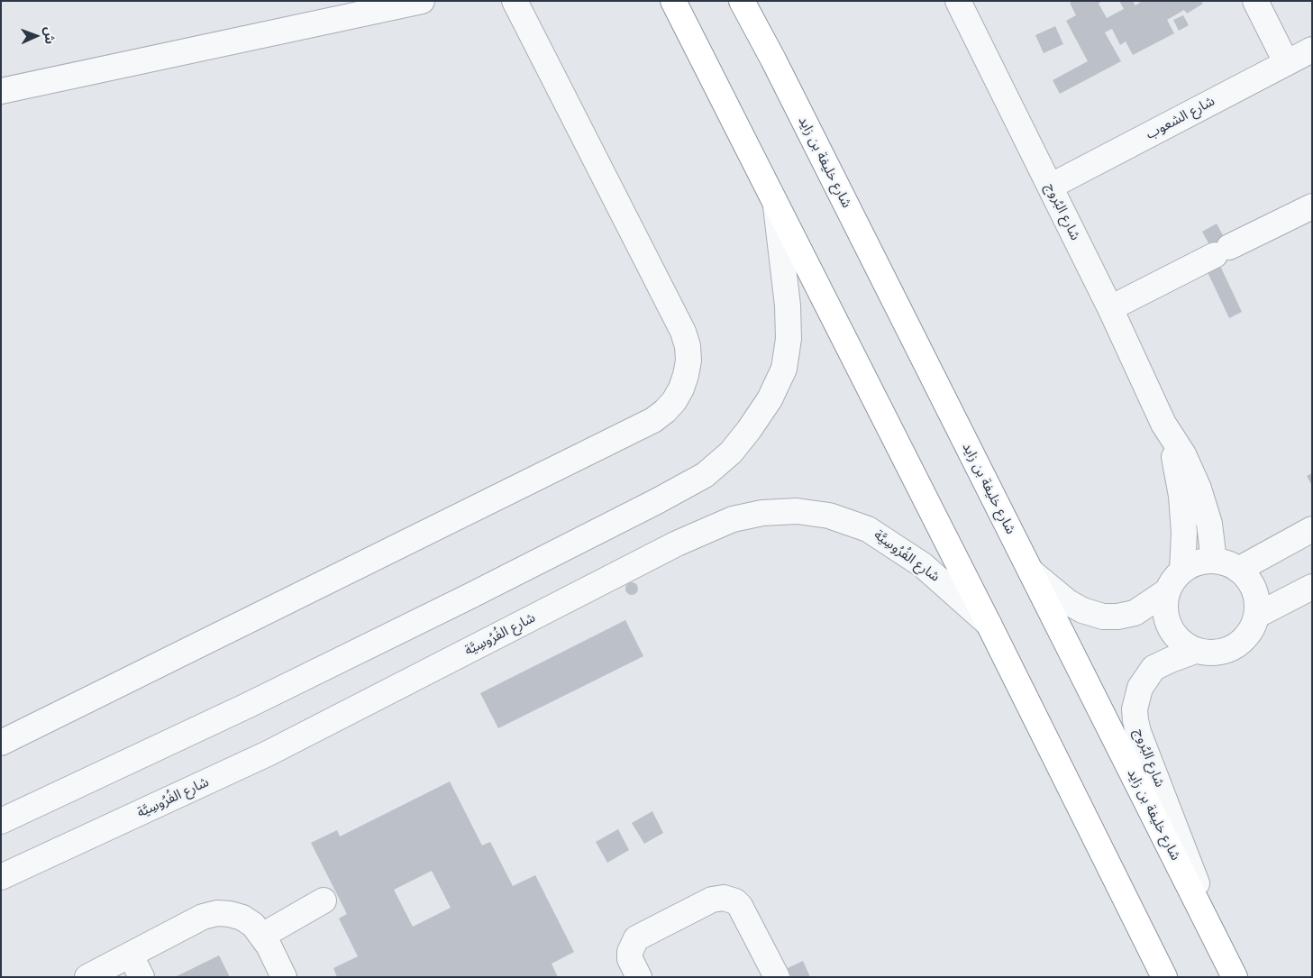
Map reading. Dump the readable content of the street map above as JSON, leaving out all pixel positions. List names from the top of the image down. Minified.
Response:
{"streets":{"highway":["شارع خليفة بن زايد"],"street":["شارع الشعوب","شارع البُروج","شارع الفُرُوسِيَّة"]},"crossings":[["شارع الشعوب","شارع البُروج"],["شارع خليفة بن زايد","شارع البُروج"]],"north":"right"}
